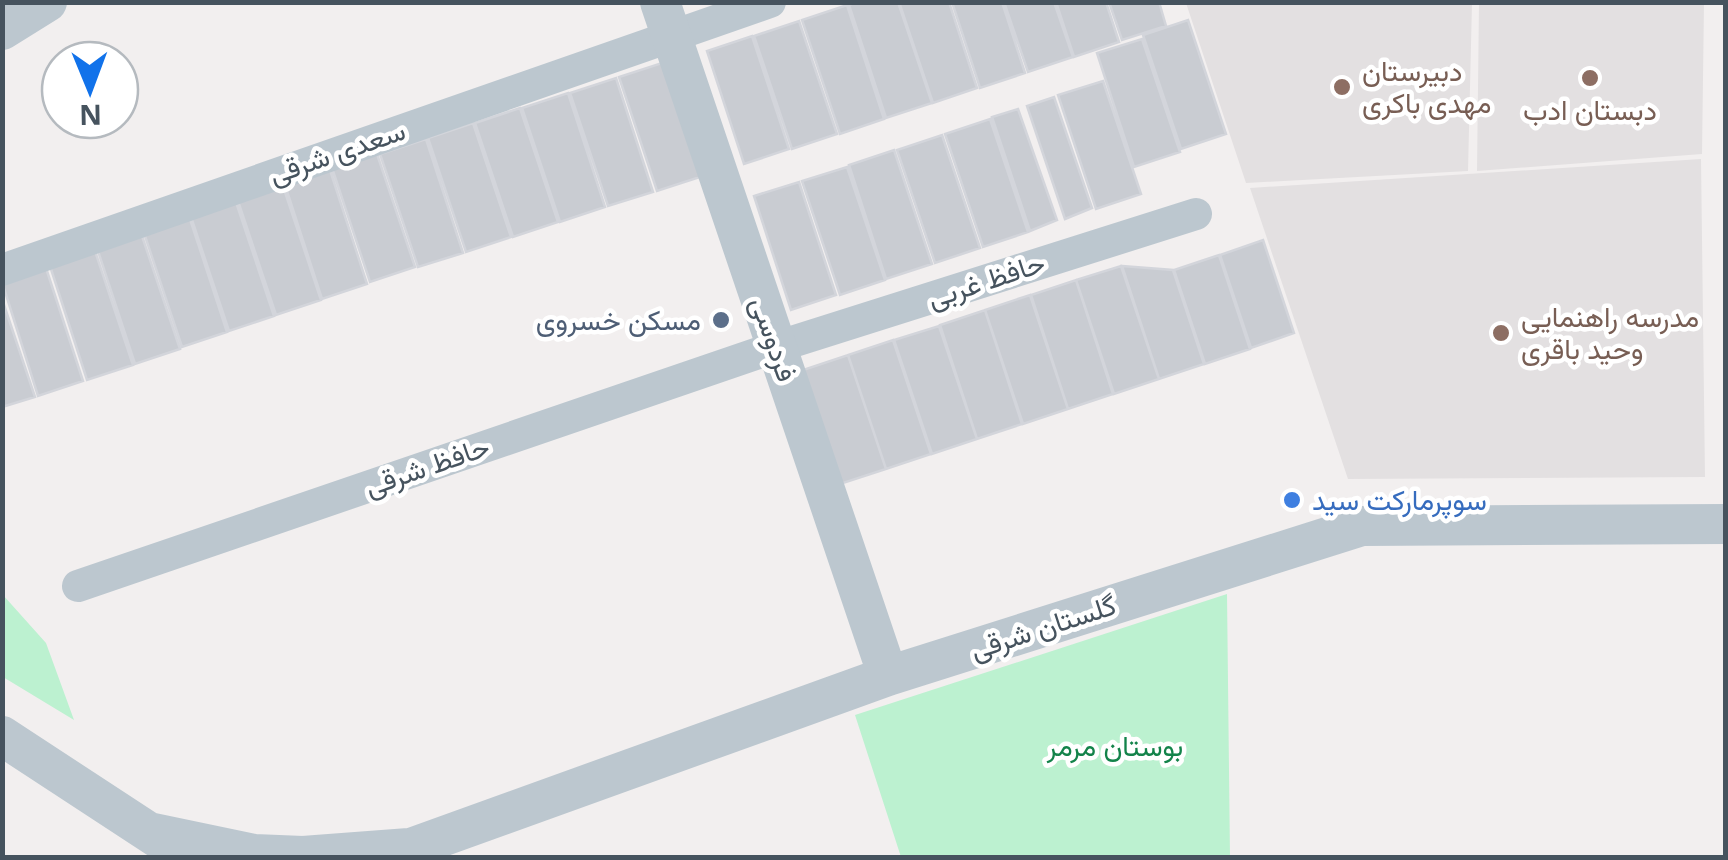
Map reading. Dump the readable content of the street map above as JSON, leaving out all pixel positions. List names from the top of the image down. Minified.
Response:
{"streets":{"street":["سعدی شرقی","حافظ غربی","فردوسی","حافظ شرقی","گلستان شرقی"]},"crossings":[["سعدی شرقی","فردوسی"],["حافظ غربی","فردوسی"],["حافظ غربی","حافظ شرقی"],["فردوسی","حافظ شرقی"],["فردوسی","گلستان شرقی"]],"parks":["بوستان مرمر"],"places":["دبستان ادب","دبیرستان مهدی باکری","مسکن خسروی","مدرسه راهنمایی وحید باقری","سوپرمارکت سید"],"north":"bottom"}
